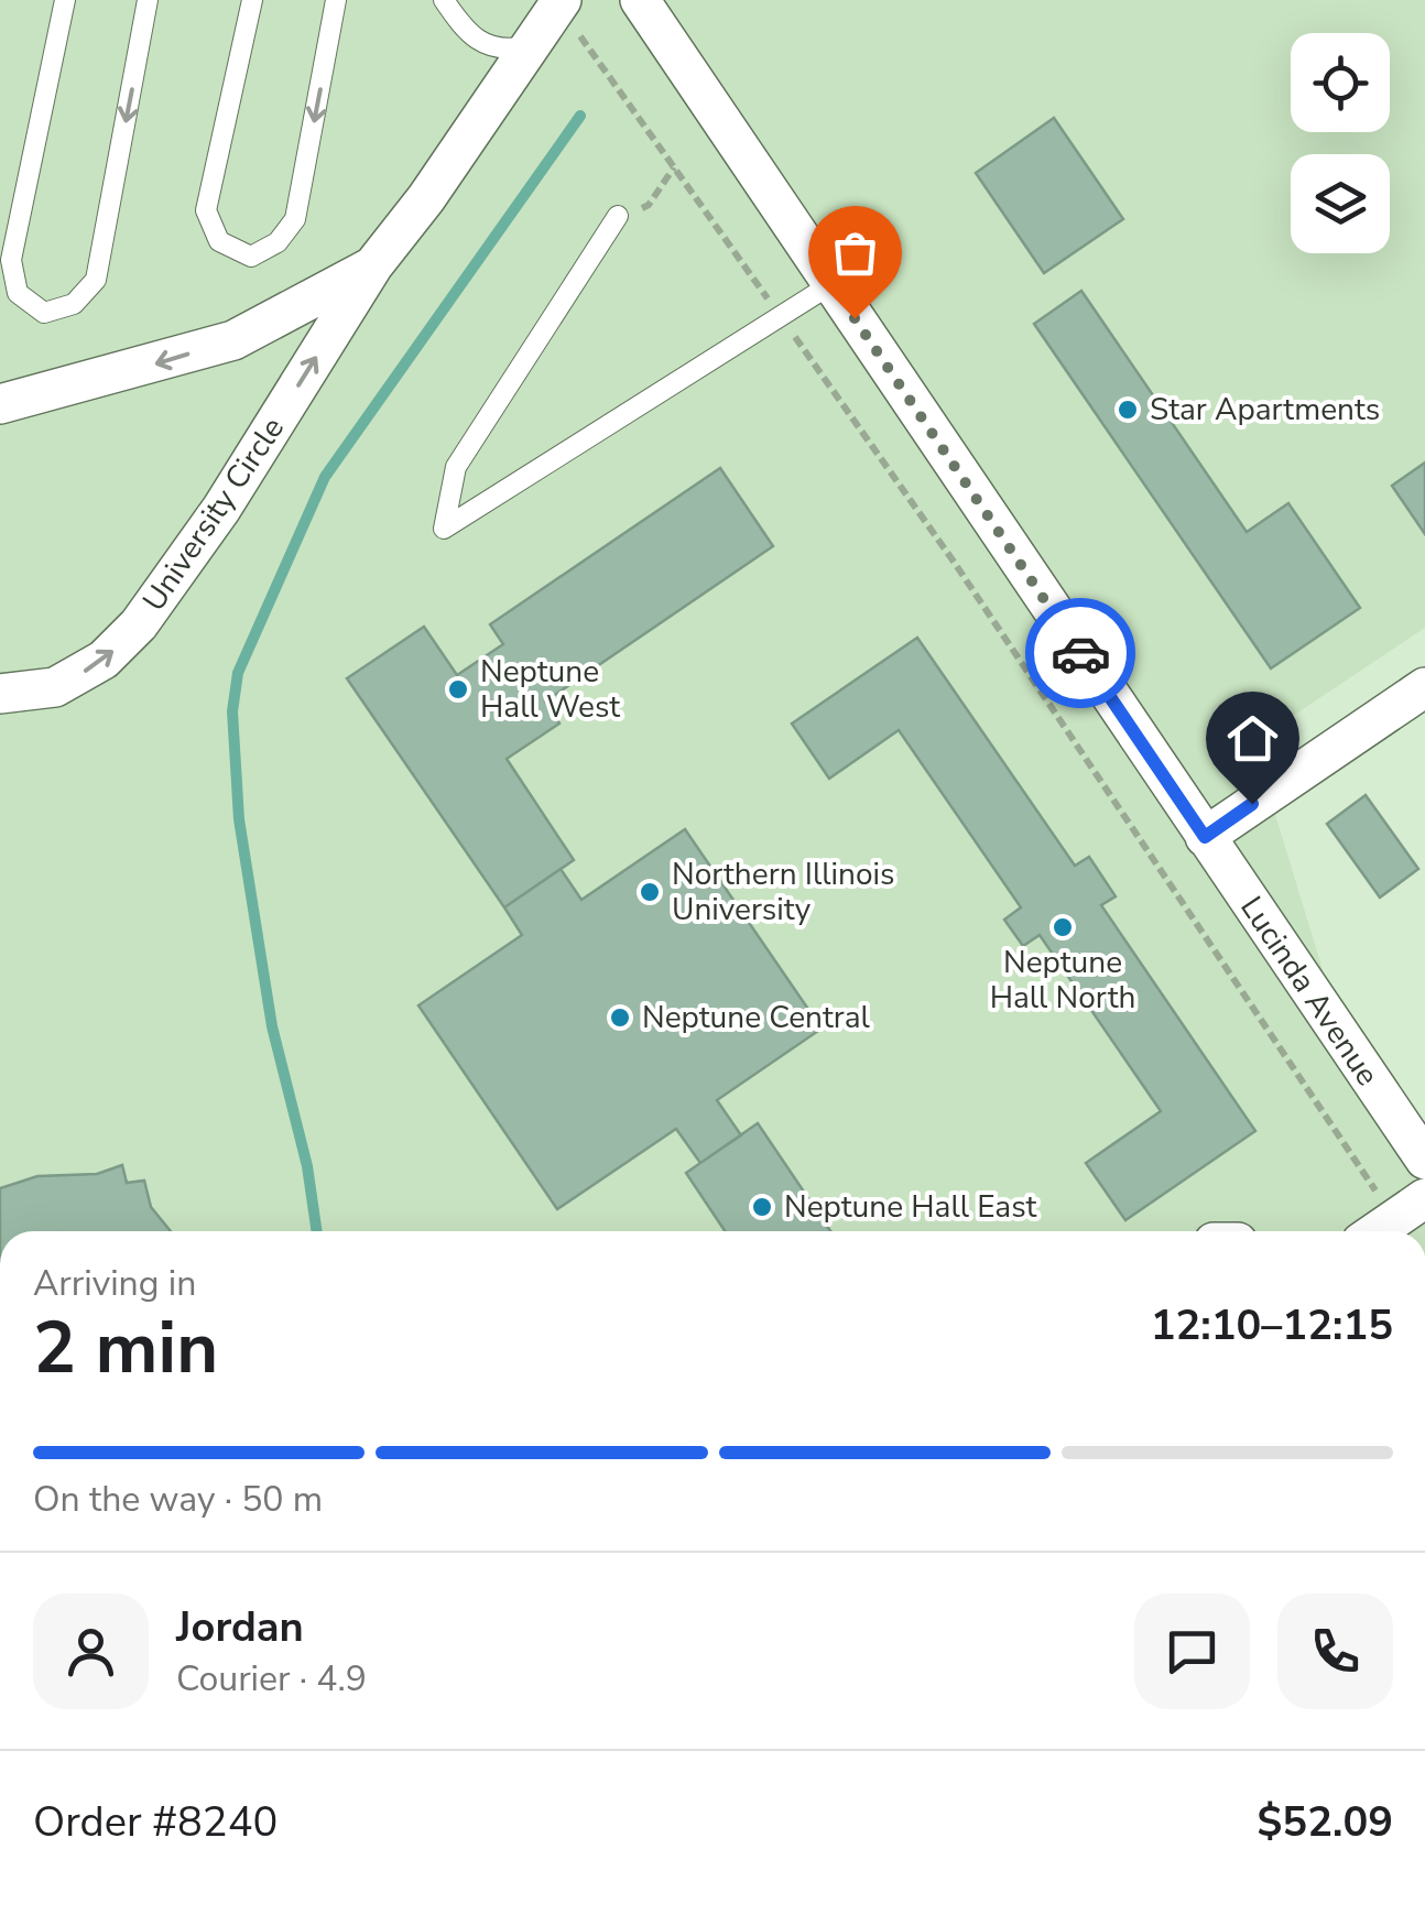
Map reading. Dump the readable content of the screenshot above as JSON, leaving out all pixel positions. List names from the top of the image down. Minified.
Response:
{"streets":{"street":["University Circle","Lucinda Avenue"]},"places":["Star Apartments","Neptune Hall West","Northern Illinois University","Neptune Hall North","Neptune Central","Neptune Hall East"],"page":{"heading":["2 min","Arriving in","12:10–12:15"],"panel":["Jordan","Courier · 4.9","Order #8240","$52.09"],"bar":"On the way · 50 m"}}
